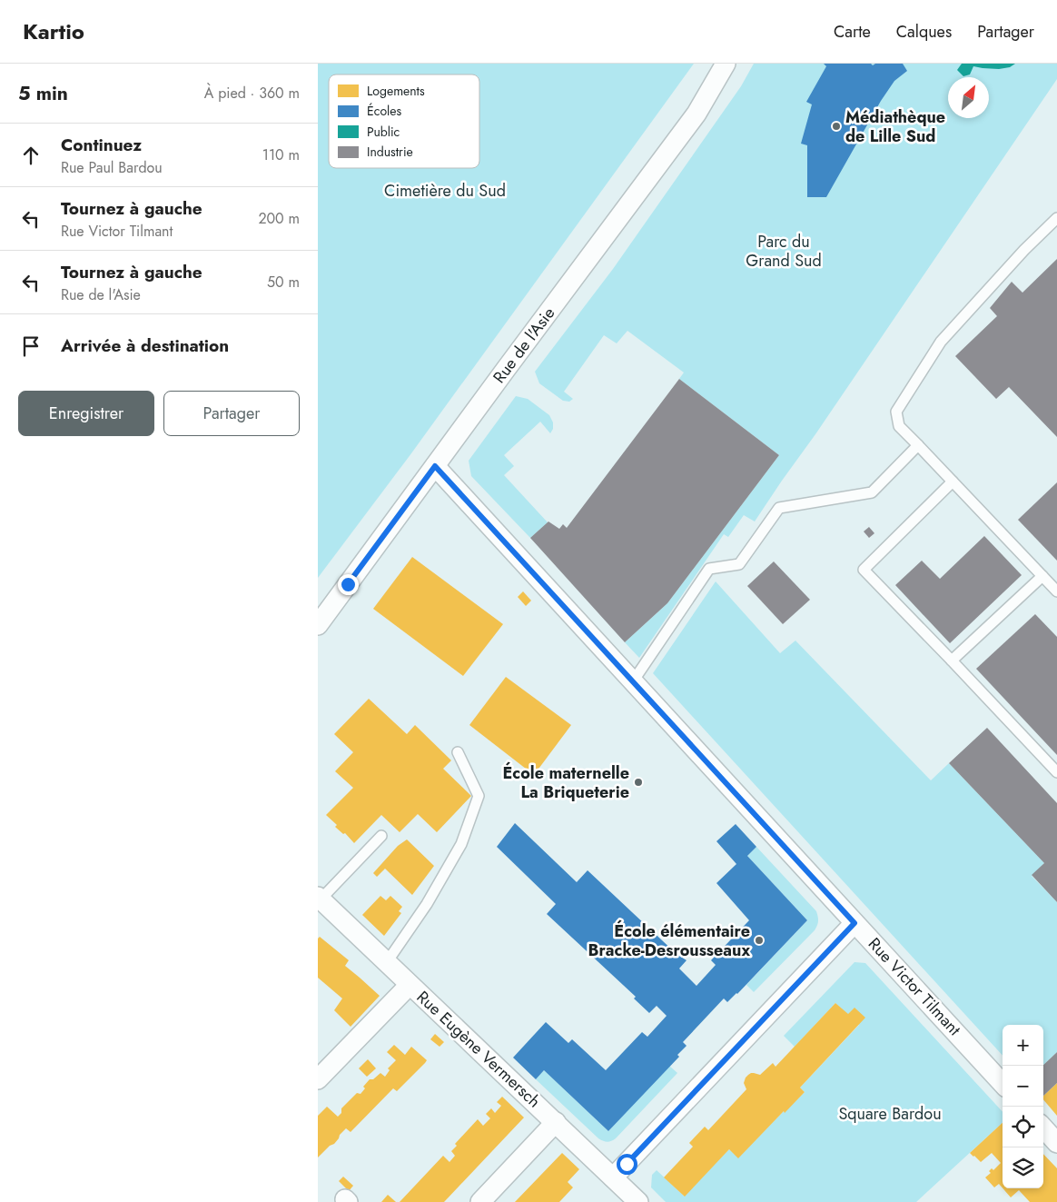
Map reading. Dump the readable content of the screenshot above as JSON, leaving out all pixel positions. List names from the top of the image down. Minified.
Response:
{"streets":{"street":["Rue de l'Asie","Rue Victor Tilmant","Rue Eugène Vermersch"]},"crossings":[["Rue de l'Asie","Rue Victor Tilmant"]],"parks":["Cimetière du Sud","Parc du Grand Sud","Square Bardou"],"places":["Médiathèque de Lille Sud","École maternelle La Briqueterie","École élémentaire Bracke-Desrousseaux"],"legend":["Logements","Écoles","Public","Industrie"],"north":"top right","page":{"header":"Kartio","nav":["Carte","Calques","Partager"],"heading":["5 min","À pied · 360 m"],"list":[["Continuez","Rue Paul Bardou","110 m"],["Tournez à gauche","Rue Victor Tilmant","200 m"],["Tournez à gauche","Rue de l'Asie","50 m"],"Arrivée à destination"],"buttons":["Enregistrer","Partager"],"map_buttons":["+","−"]}}
